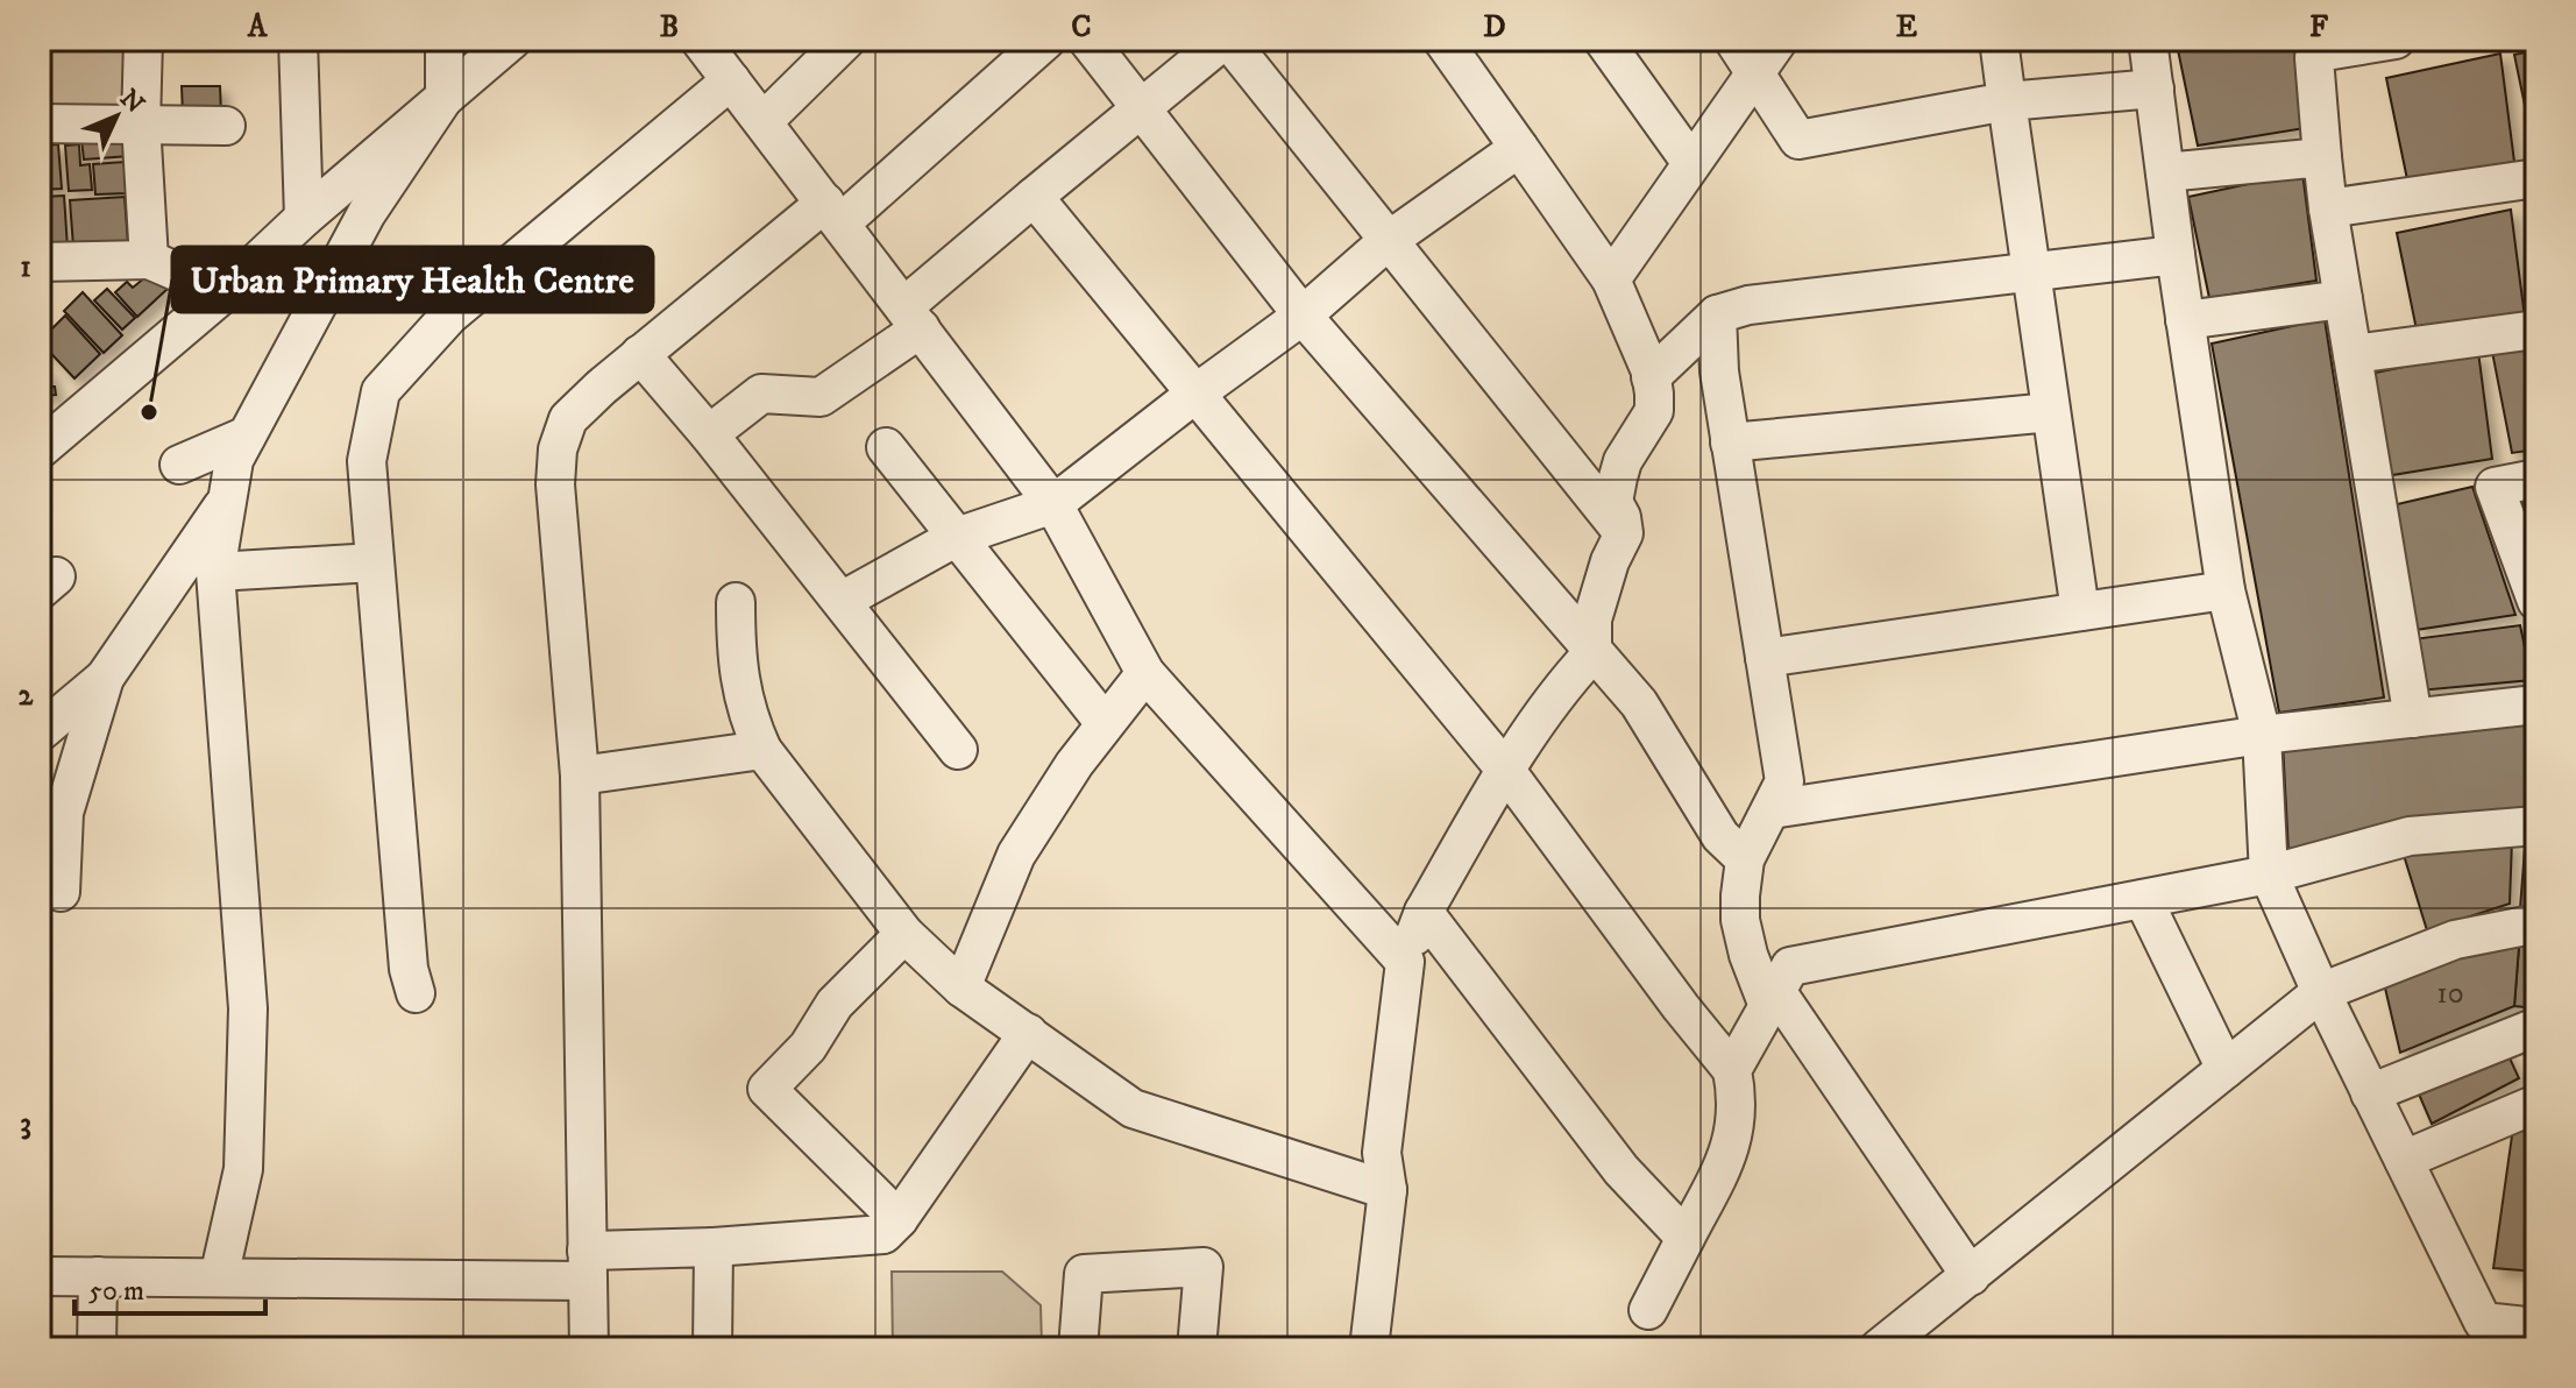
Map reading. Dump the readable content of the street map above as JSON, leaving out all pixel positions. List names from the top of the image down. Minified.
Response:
{"places":["Urban Primary Health Centre"],"house_numbers":["10"],"scale_bar":"50 m","north":"top right","grid":{"columns":["A","B","C","D","E","F"],"rows":["1","2","3"]}}
